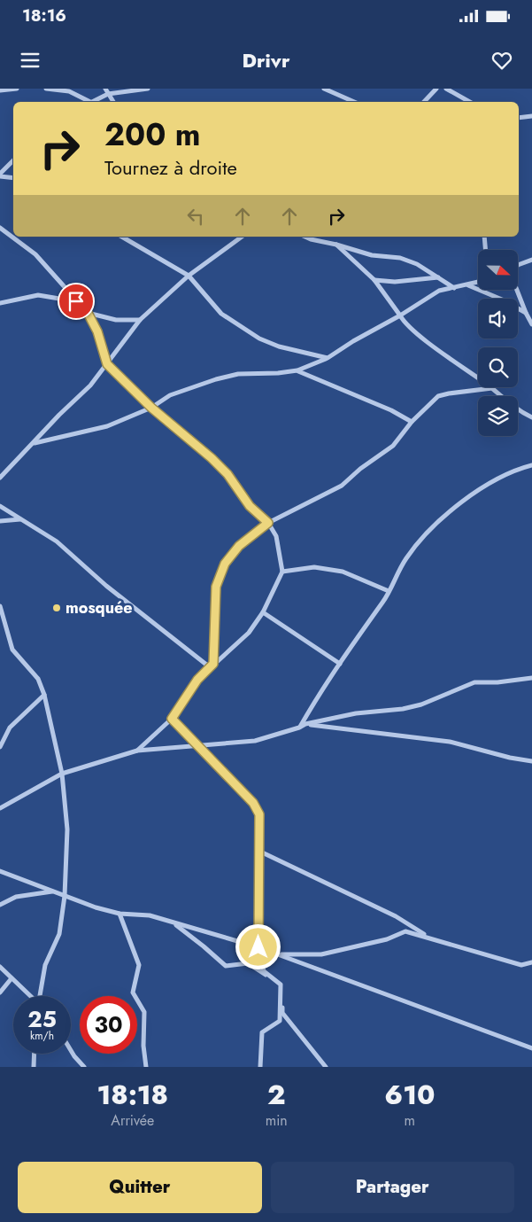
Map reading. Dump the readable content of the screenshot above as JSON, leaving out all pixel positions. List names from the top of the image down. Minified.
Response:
{"places":["mosquée"],"north":"right","page":{"status":"18:16","header":"Drivr","turn":["200 m","Tournez à droite"],"speed":"25 km/h","limit":"30","eta":["18:18","Arrivée","2","min","610","m"],"buttons":["Quitter","Partager"]}}
